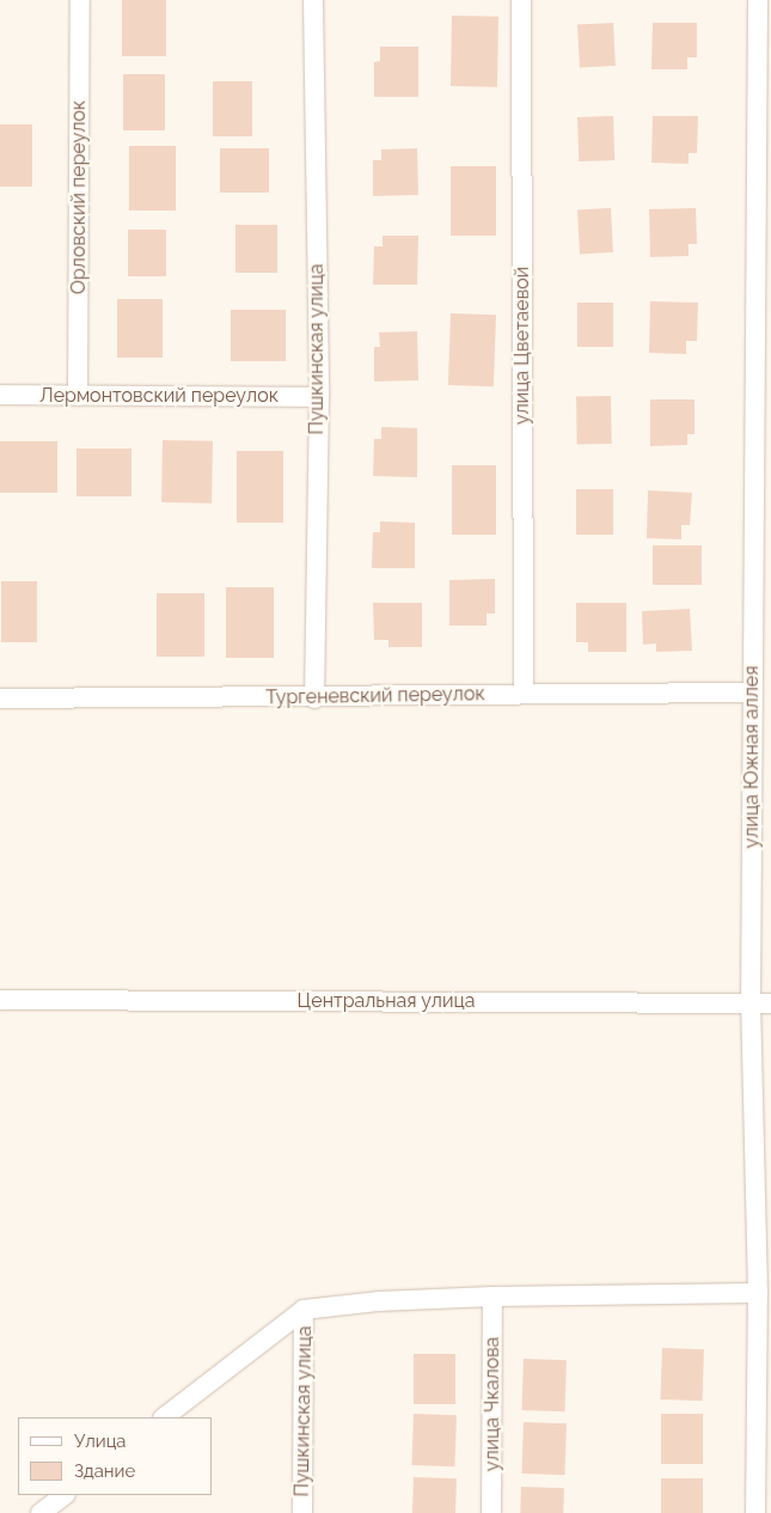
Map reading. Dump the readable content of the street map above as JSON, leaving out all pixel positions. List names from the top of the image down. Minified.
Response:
{"streets":{"street":["Орловский переулок","улица Цветаевой","Пушкинская улица","Лермонтовский переулок","Тургеневский переулок","улица Южная аллея","Центральная улица","улица Чкалова"]},"crossings":[["Орловский переулок","Лермонтовский переулок"],["улица Цветаевой","Тургеневский переулок"],["Пушкинская улица","Лермонтовский переулок"],["Пушкинская улица","Тургеневский переулок"],["Тургеневский переулок","улица Южная аллея"],["улица Южная аллея","Центральная улица"]],"legend":["Улица","Здание"]}
